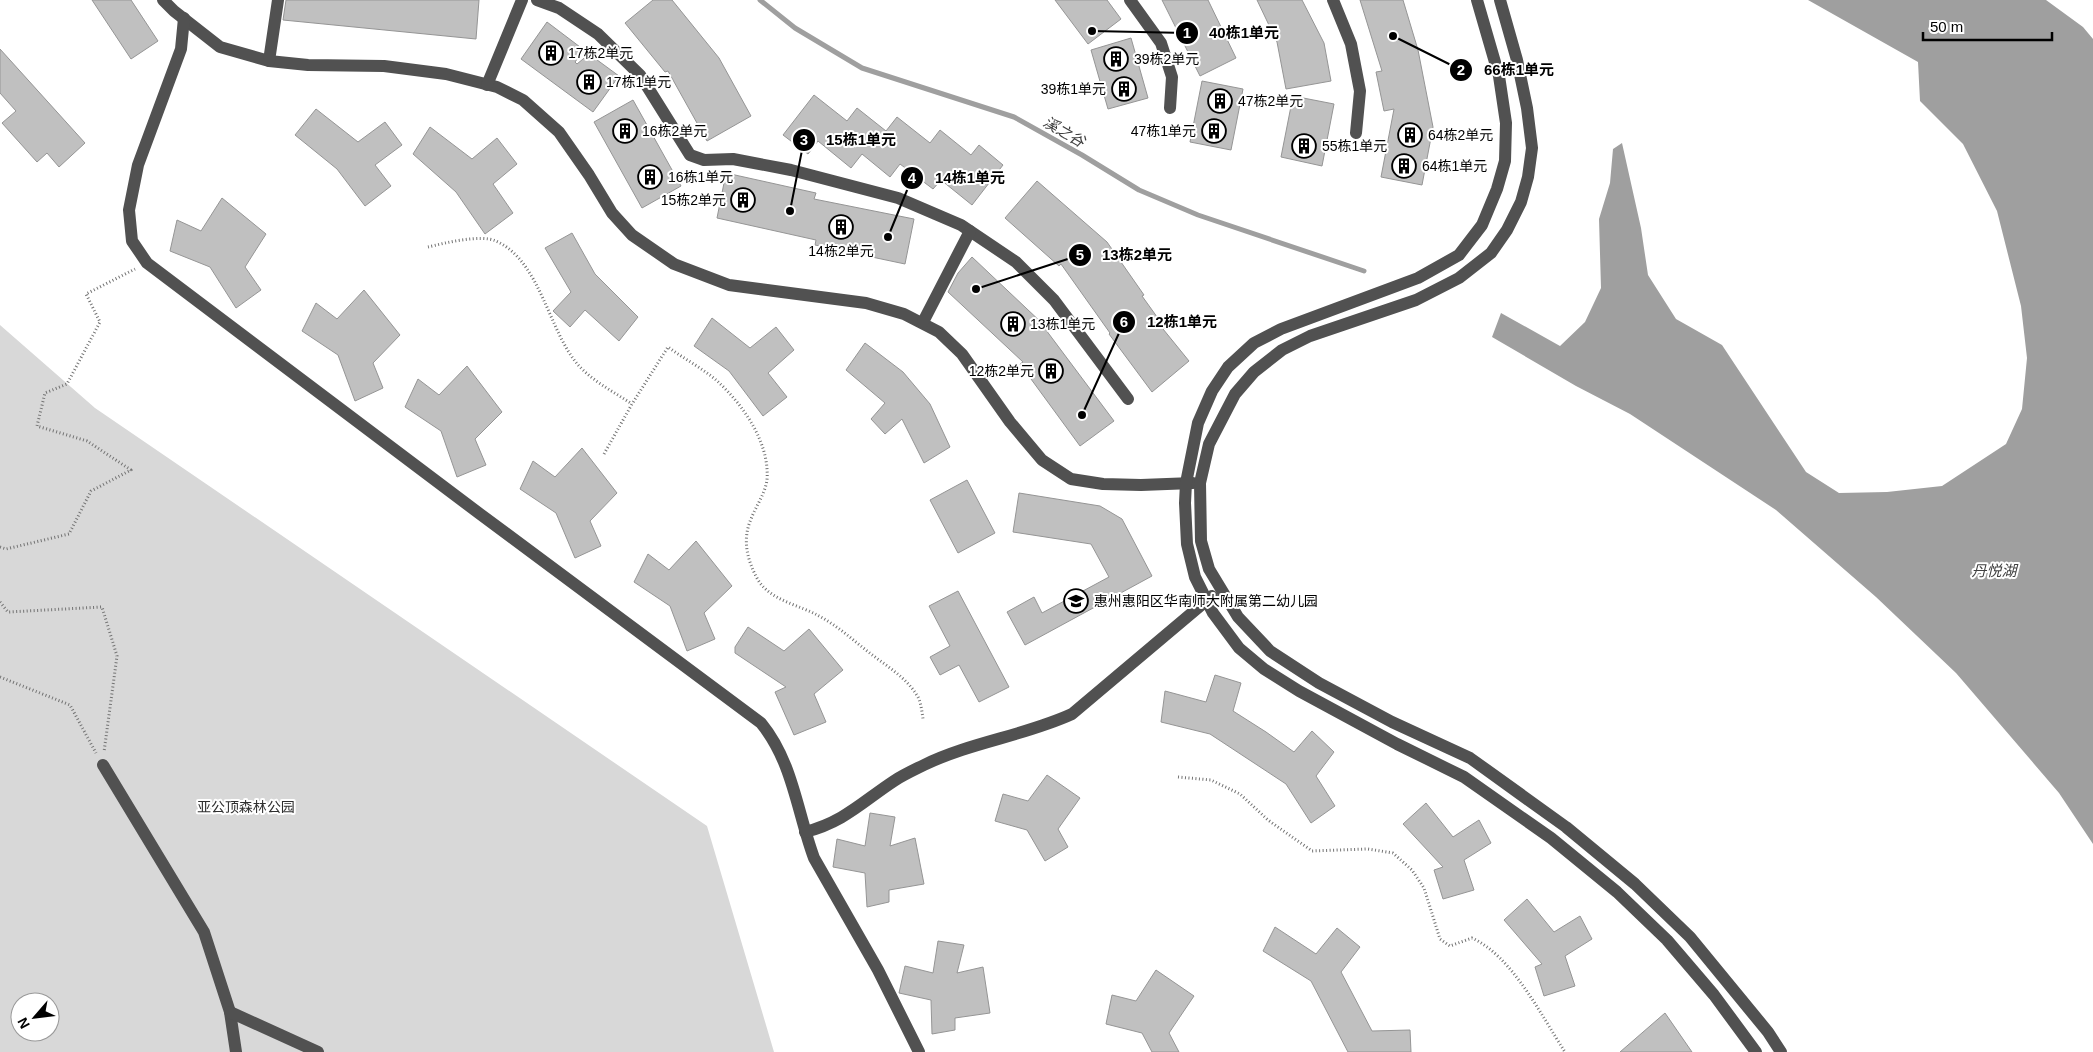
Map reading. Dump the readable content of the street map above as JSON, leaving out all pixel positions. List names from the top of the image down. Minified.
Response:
{"water":["溪之谷","丹悦湖"],"parks":["亚公顶森林公园"],"places":{"other":["40栋1单元","66栋1单元","15栋1单元","14栋1单元","13栋2单元","12栋1单元"],"building":["17栋2单元","39栋2单元","17栋1单元","39栋1单元","47栋2单元","16栋2单元","47栋1单元","64栋2单元","55栋1单元","64栋1单元","16栋1单元","15栋2单元","14栋2单元","13栋1单元","12栋2单元"],"school or university":["惠州惠阳区华南师大附属第二幼儿园"]},"scale_bar":"50 m","north":"bottom left"}
